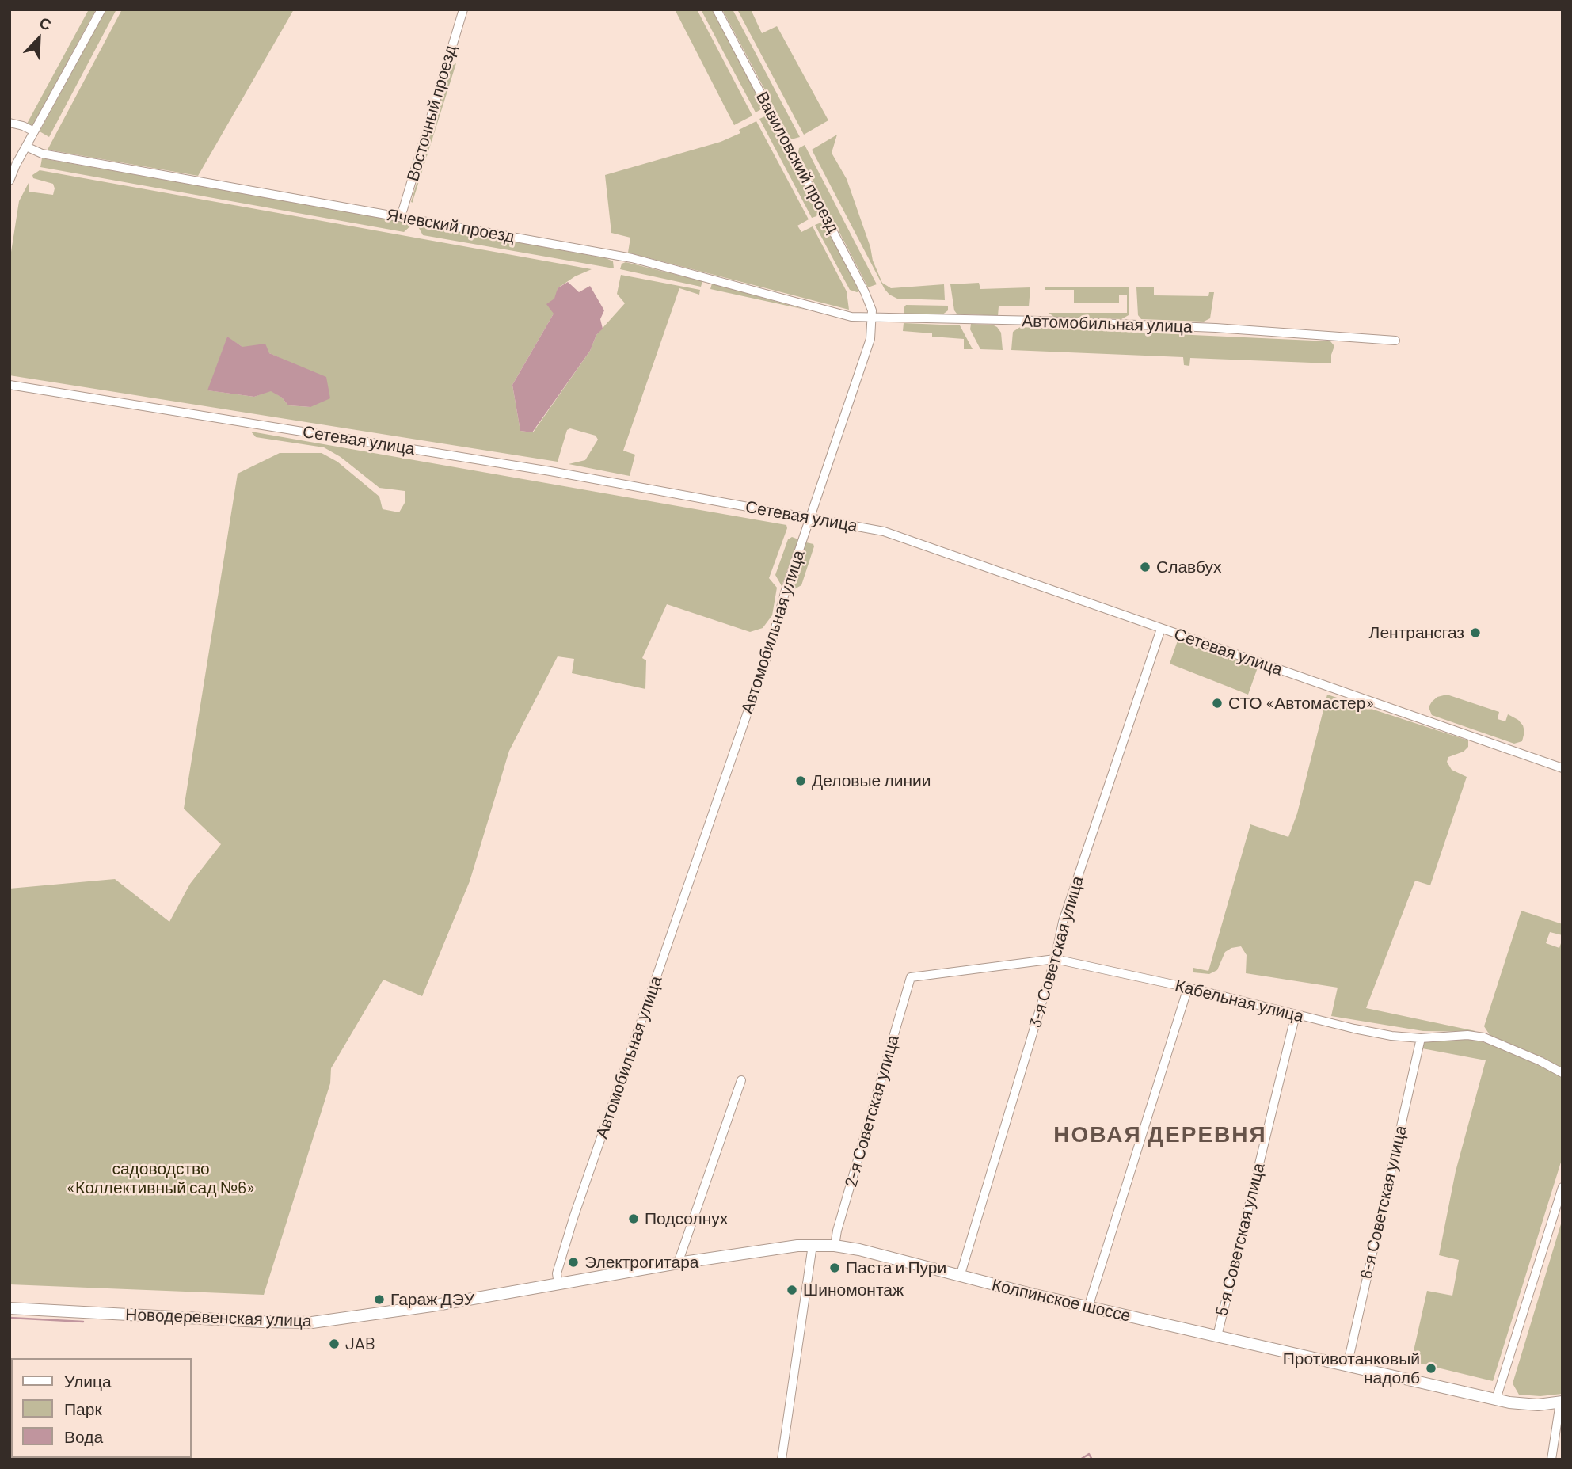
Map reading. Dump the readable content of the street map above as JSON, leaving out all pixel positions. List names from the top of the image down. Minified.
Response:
{"streets":{"main road":["Колпинское шоссе","Новодеревенская улица"],"street":["Восточный проезд","Вавиловский проезд","Ячевский проезд","Автомобильная улица","Сетевая улица","3-я Советская улица","Кабельная улица","2-я Советская улица","6-я Советская улица","5-я Советская улица"]},"crossings":[["Восточный проезд","Ячевский проезд"],["Вавиловский проезд","Ячевский проезд"],["Вавиловский проезд","Автомобильная улица"],["Ячевский проезд","Автомобильная улица"],["Автомобильная улица","Сетевая улица"],["Автомобильная улица","Колпинское шоссе"],["Автомобильная улица","Новодеревенская улица"],["Сетевая улица","3-я Советская улица"],["3-я Советская улица","Кабельная улица"],["3-я Советская улица","Колпинское шоссе"],["Кабельная улица","2-я Советская улица"],["Кабельная улица","6-я Советская улица"],["Кабельная улица","5-я Советская улица"],["2-я Советская улица","Колпинское шоссе"],["6-я Советская улица","Колпинское шоссе"],["5-я Советская улица","Колпинское шоссе"],["Колпинское шоссе","Новодеревенская улица"]],"districts":["НОВАЯ ДЕРЕВНЯ"],"parks":["садоводство «Коллективный сад №6»"],"places":["Славбух","Лентрансгаз","СТО «Автомастер»","Деловые линии","Подсолнух","Электрогитара","Паста и Пури","Шиномонтаж","Гараж ДЭУ","JAB","Противотанковый надолб"],"legend":["Улица","Парк","Вода"],"north":"top right"}
